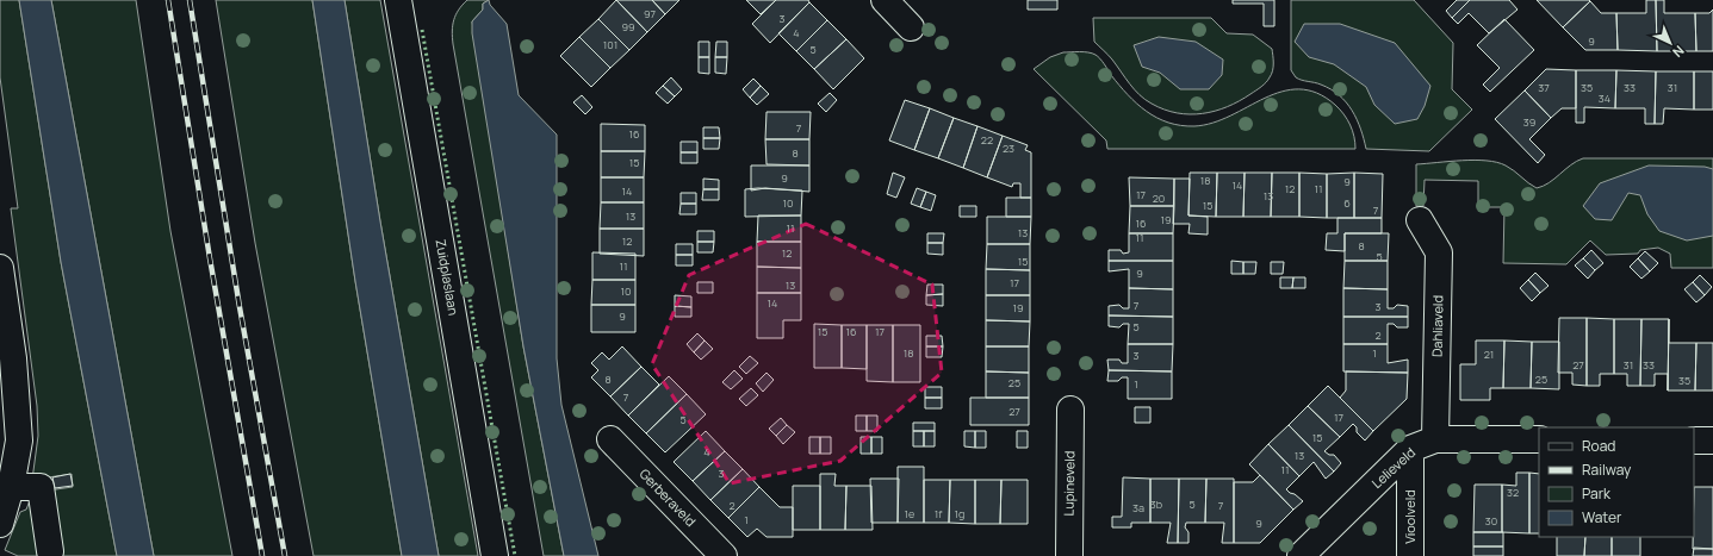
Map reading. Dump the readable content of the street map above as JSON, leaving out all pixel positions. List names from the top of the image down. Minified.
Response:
{"streets":{"street":["Zuidplaslaan","Dahliaveld","Lelieveld","Lupineveld","Gerberaveld","Vioolveld"]},"crossings":[["Dahliaveld","Lelieveld"],["Lelieveld","Vioolveld"]],"house_numbers":["97","3","99","4","9","101","5","37","35","33","31","34","39","7","16","22","23","8","15","9","18","9","14","12","11","14","17","13","20","10","6","15","7","13","19","16","11","13","11","12","8","12","5","15","11","9","17","13","10","14","7","3","19","9","5","15","16","17","2","18","1","21","3","27","31","33","8","25","35","25","1","7","27","17","5","15","4","13","11","3","32","3b","5","2","7","3a","1e","1f","1g","1","30","9"],"legend":["Road","Railway","Park","Water"],"north":"bottom right"}
